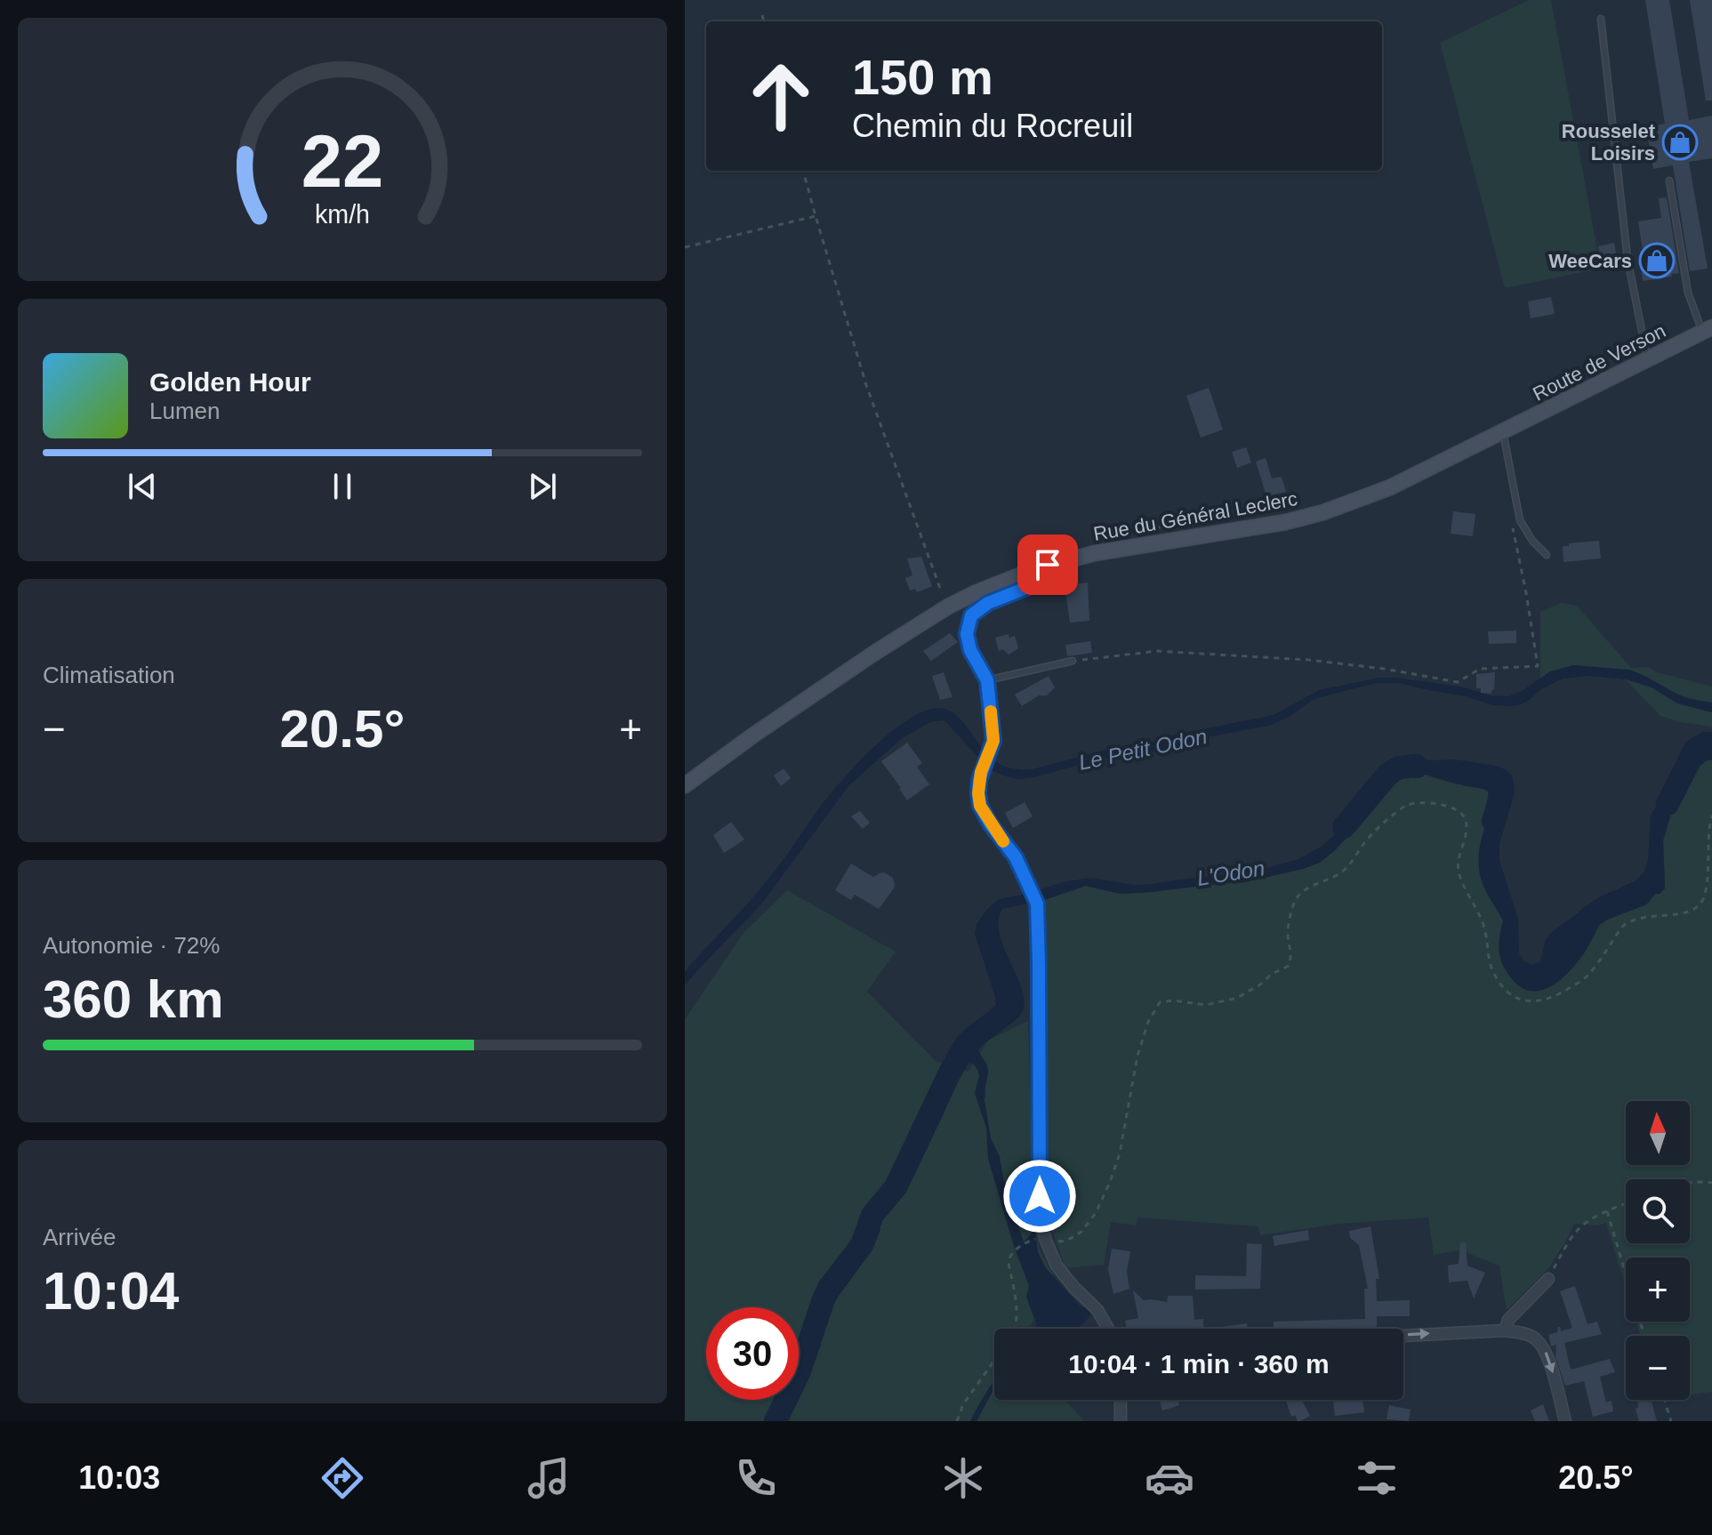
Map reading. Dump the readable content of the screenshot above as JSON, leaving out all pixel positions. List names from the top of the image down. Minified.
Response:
{"streets":{"main road":["Route de Verson","Rue du Général Leclerc"]},"crossings":[["Route de Verson","Rue du Général Leclerc"]],"water":["Le Petit Odon","L'Odon"],"places":{"shop":["Rousselet Loisirs","WeeCars"]},"north":"top","page":{"turn":["150 m","Chemin du Rocreuil"],"song":["Golden Hour","Lumen"],"tile":["Climatisation",["Autonomie · 72%","360 km"],["Arrivée","10:04"]],"heat":["−","20.5°","+"],"map_buttons":["+","−"],"limit":"30","trip":"10:04 · 1 min · 360 m","tabs":["10:03","20.5°"],"gauge":["22","km/h"]}}
